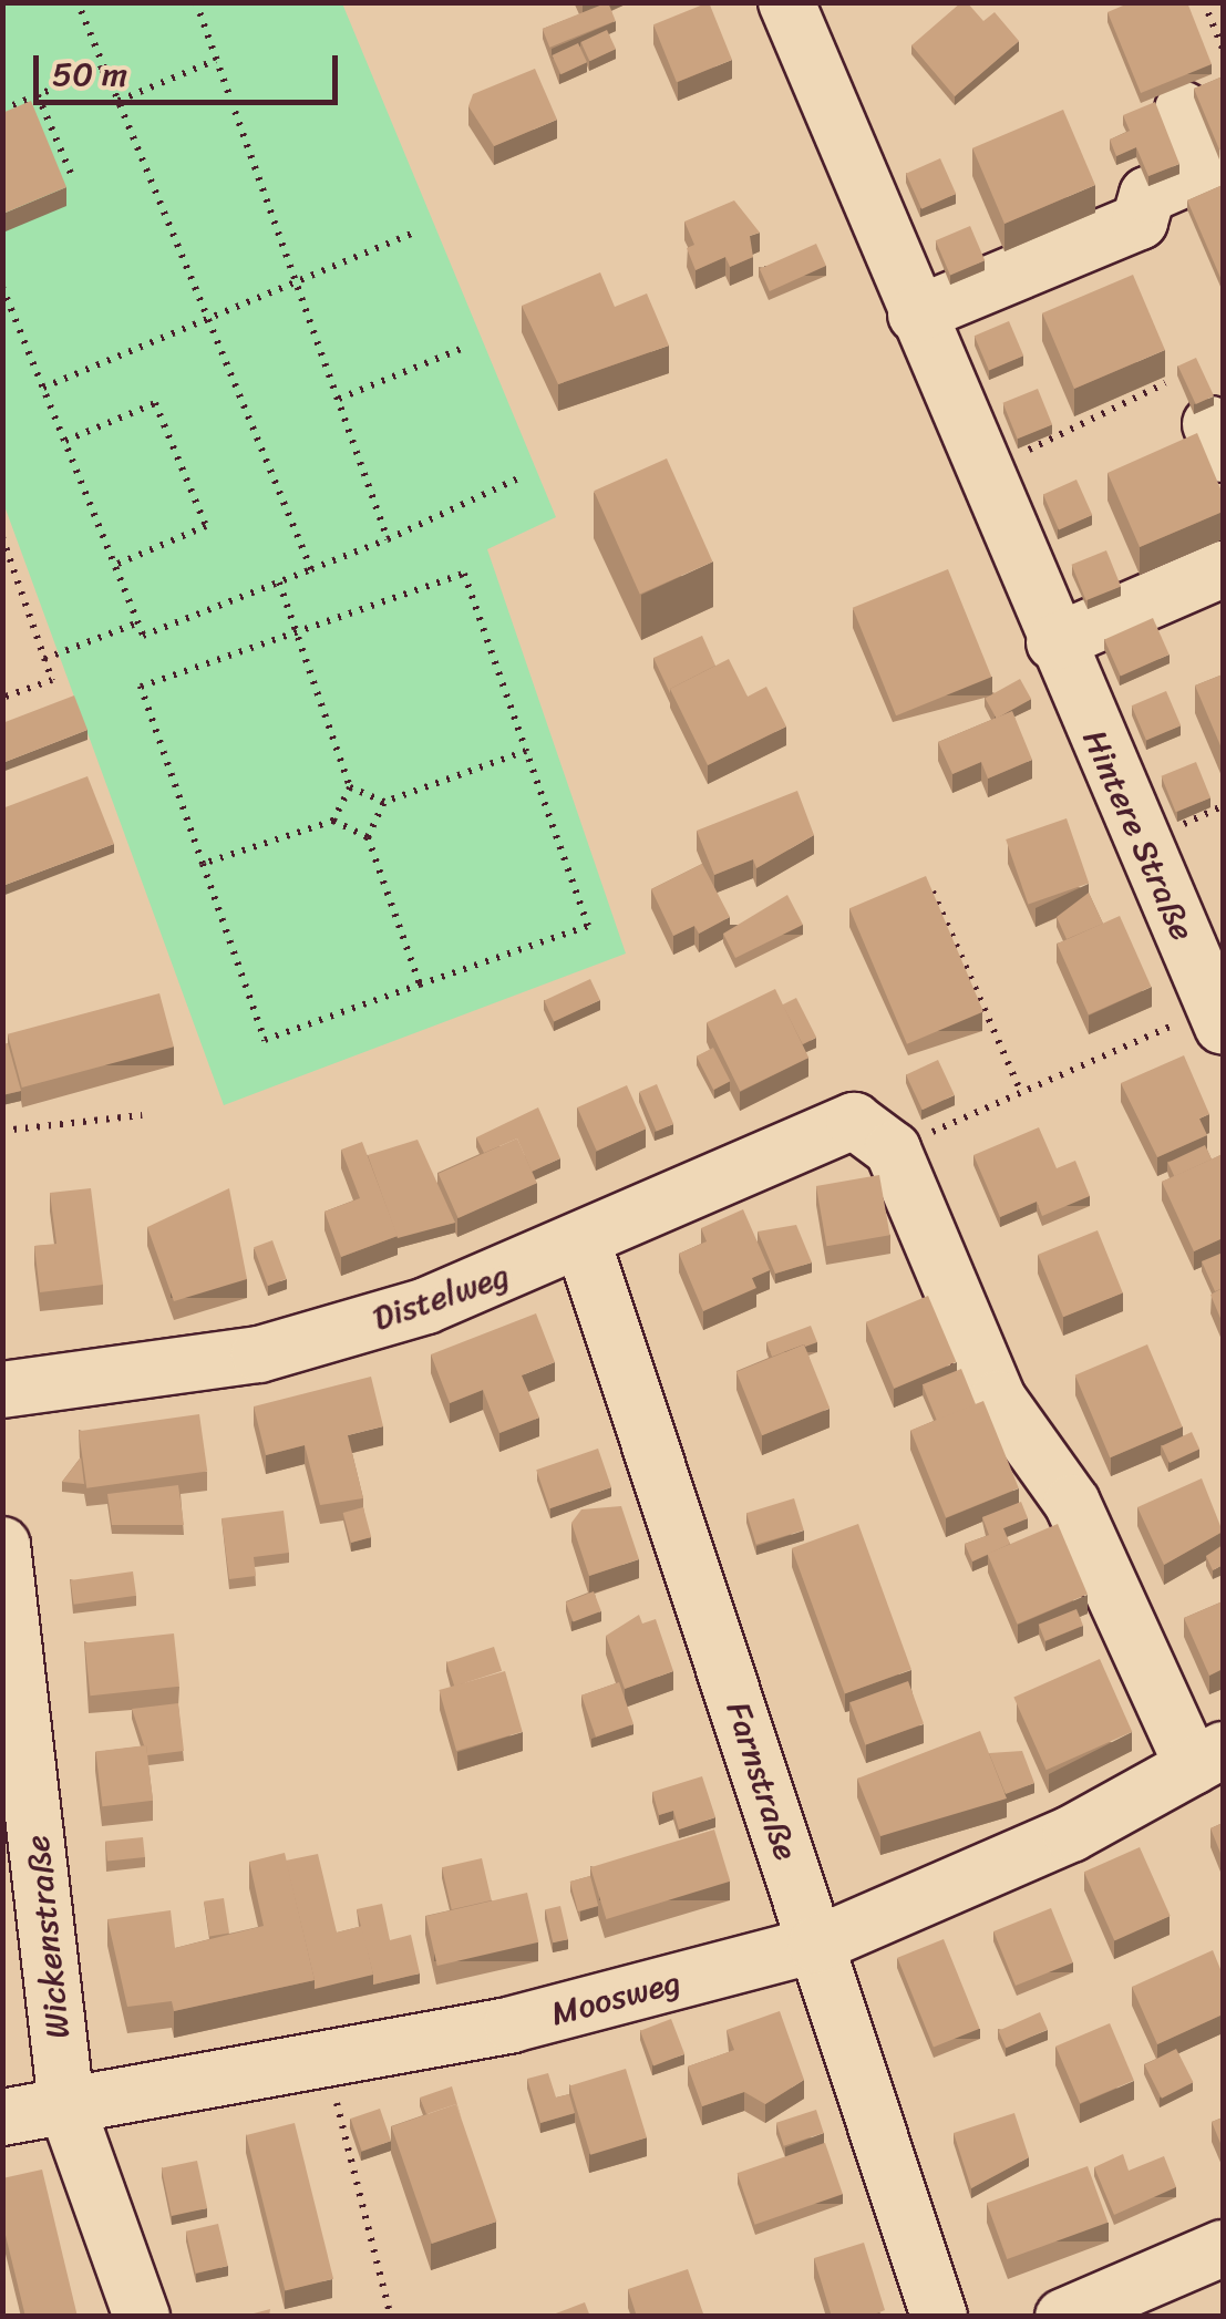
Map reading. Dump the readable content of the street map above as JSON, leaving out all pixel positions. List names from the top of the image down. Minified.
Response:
{"streets":{"street":["Hintere Straße","Distelweg","Farnstraße","Wickenstraße","Moosweg"]},"crossings":[["Distelweg","Farnstraße"],["Distelweg","Moosweg"],["Farnstraße","Moosweg"],["Wickenstraße","Moosweg"]],"scale_bar":"50 m"}
